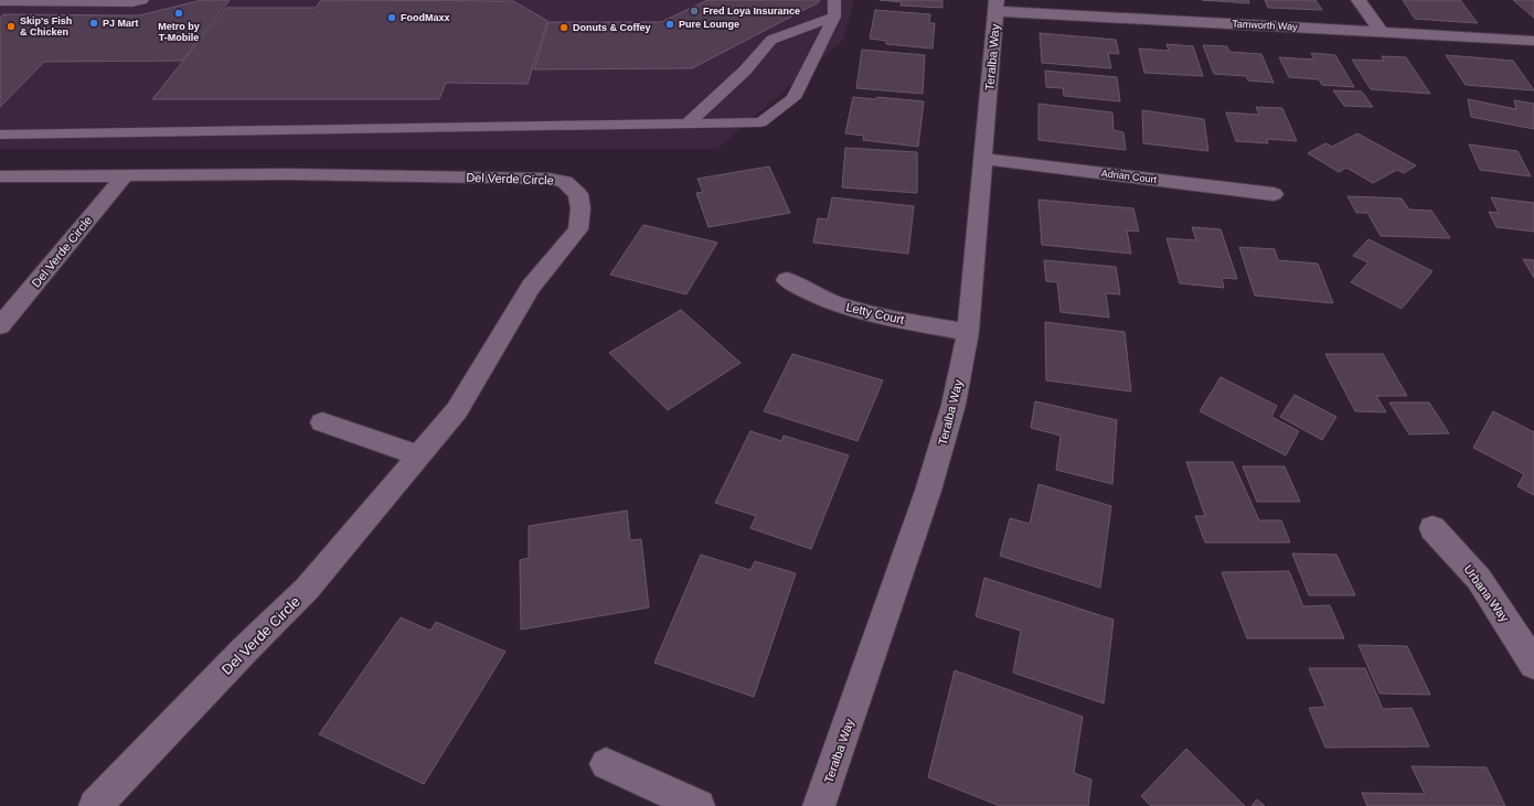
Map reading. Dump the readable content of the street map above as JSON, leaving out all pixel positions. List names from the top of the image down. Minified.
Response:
{"streets":{"street":["Tamworth Way","Teralba Way","Adrian Court","Del Verde Circle","Letty Court","Urbana Way"]},"crossings":[["Tamworth Way","Teralba Way"],["Teralba Way","Adrian Court"],["Teralba Way","Letty Court"]],"places":["Fred Loya Insurance","Metro by T-Mobile","FoodMaxx","PJ Mart","Pure Lounge","Skip's Fish & Chicken","Donuts & Coffey"]}
